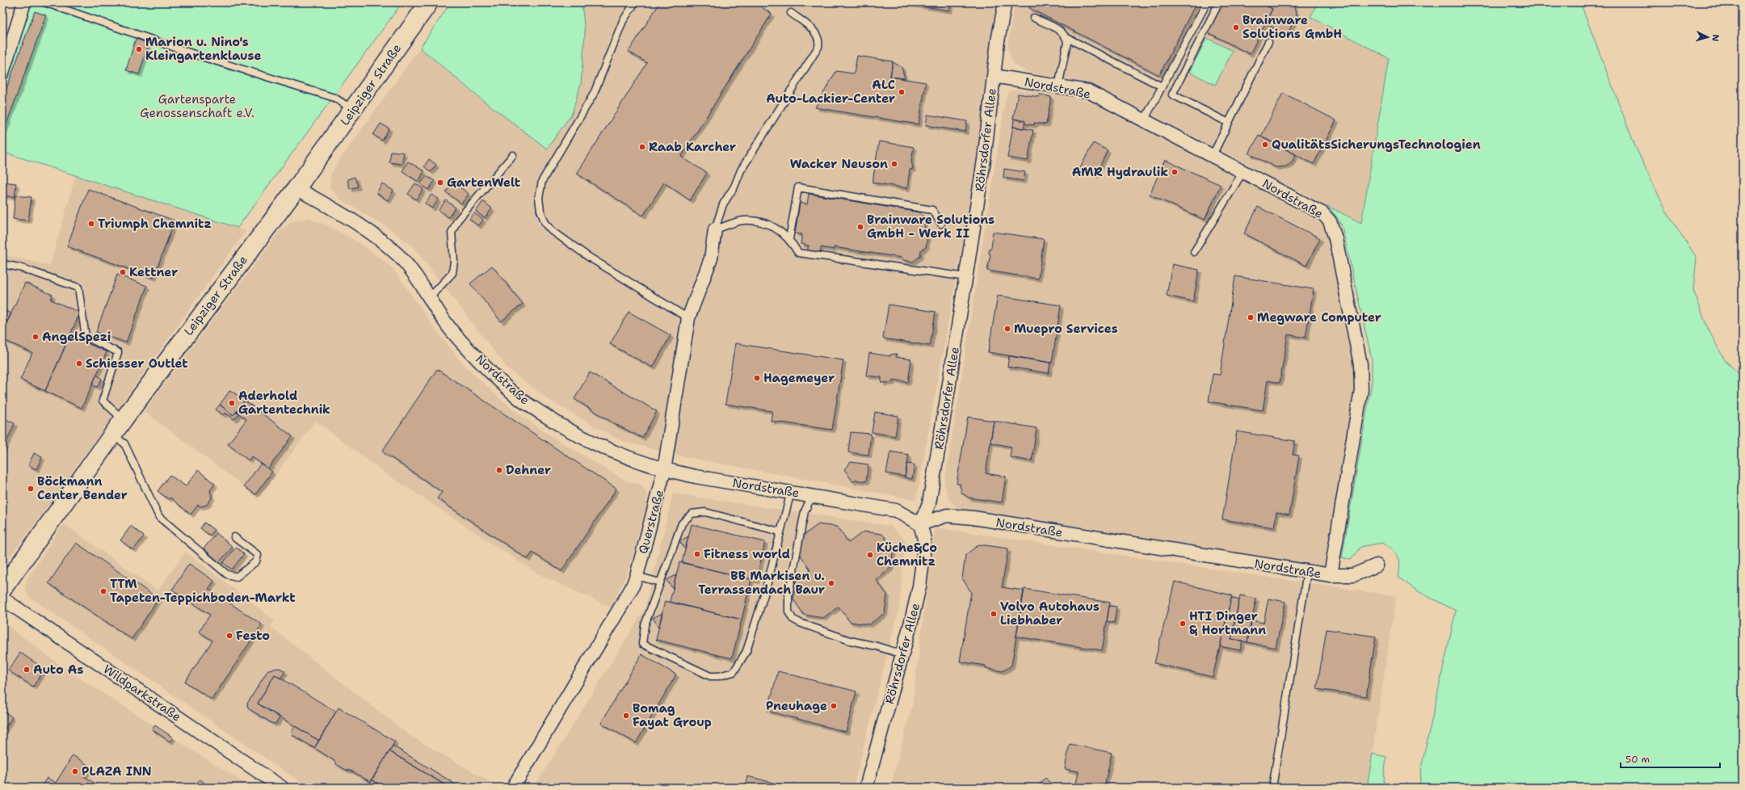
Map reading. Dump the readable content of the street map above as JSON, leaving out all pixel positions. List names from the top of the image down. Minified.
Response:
{"streets":{"main road":["Leipziger Straße"],"street":["Nordstraße","Röhrsdorfer Allee","Querstraße","Wildparkstraße"]},"crossings":[["Leipziger Straße","Nordstraße"],["Nordstraße","Röhrsdorfer Allee"],["Nordstraße","Querstraße"]],"parks":["Gartensparte Genossenschaft e.V."],"places":["Brainware Solutions GmbH","Marion u. Nino's Kleingartenklause","ALC Auto-Lackier-Center","QualitätsSicherungsTechnologien","Raab Karcher","Wacker Neuson","AMR Hydraulik","GartenWelt","Triumph Chemnitz","Brainware Solutions GmbH - Werk II","Kettner","Megware Computer","Muepro Services","AngelSpezi","Schiesser Outlet","Hagemeyer","Aderhold Gartentechnik","Dehner","Böckmann Center Bender","Fitness world","Küche&Co Chemnitz","BB Markisen u. Terrassendach Baur","TTM Tapeten-Teppichboden-Markt","Volvo Autohaus Liebhaber","HTI Dinger & Hortmann","Festo","Auto As","Pneuhage","Bomag Fayat Group","PLAZA INN"],"scale_bar":"50 m","north":"right"}
